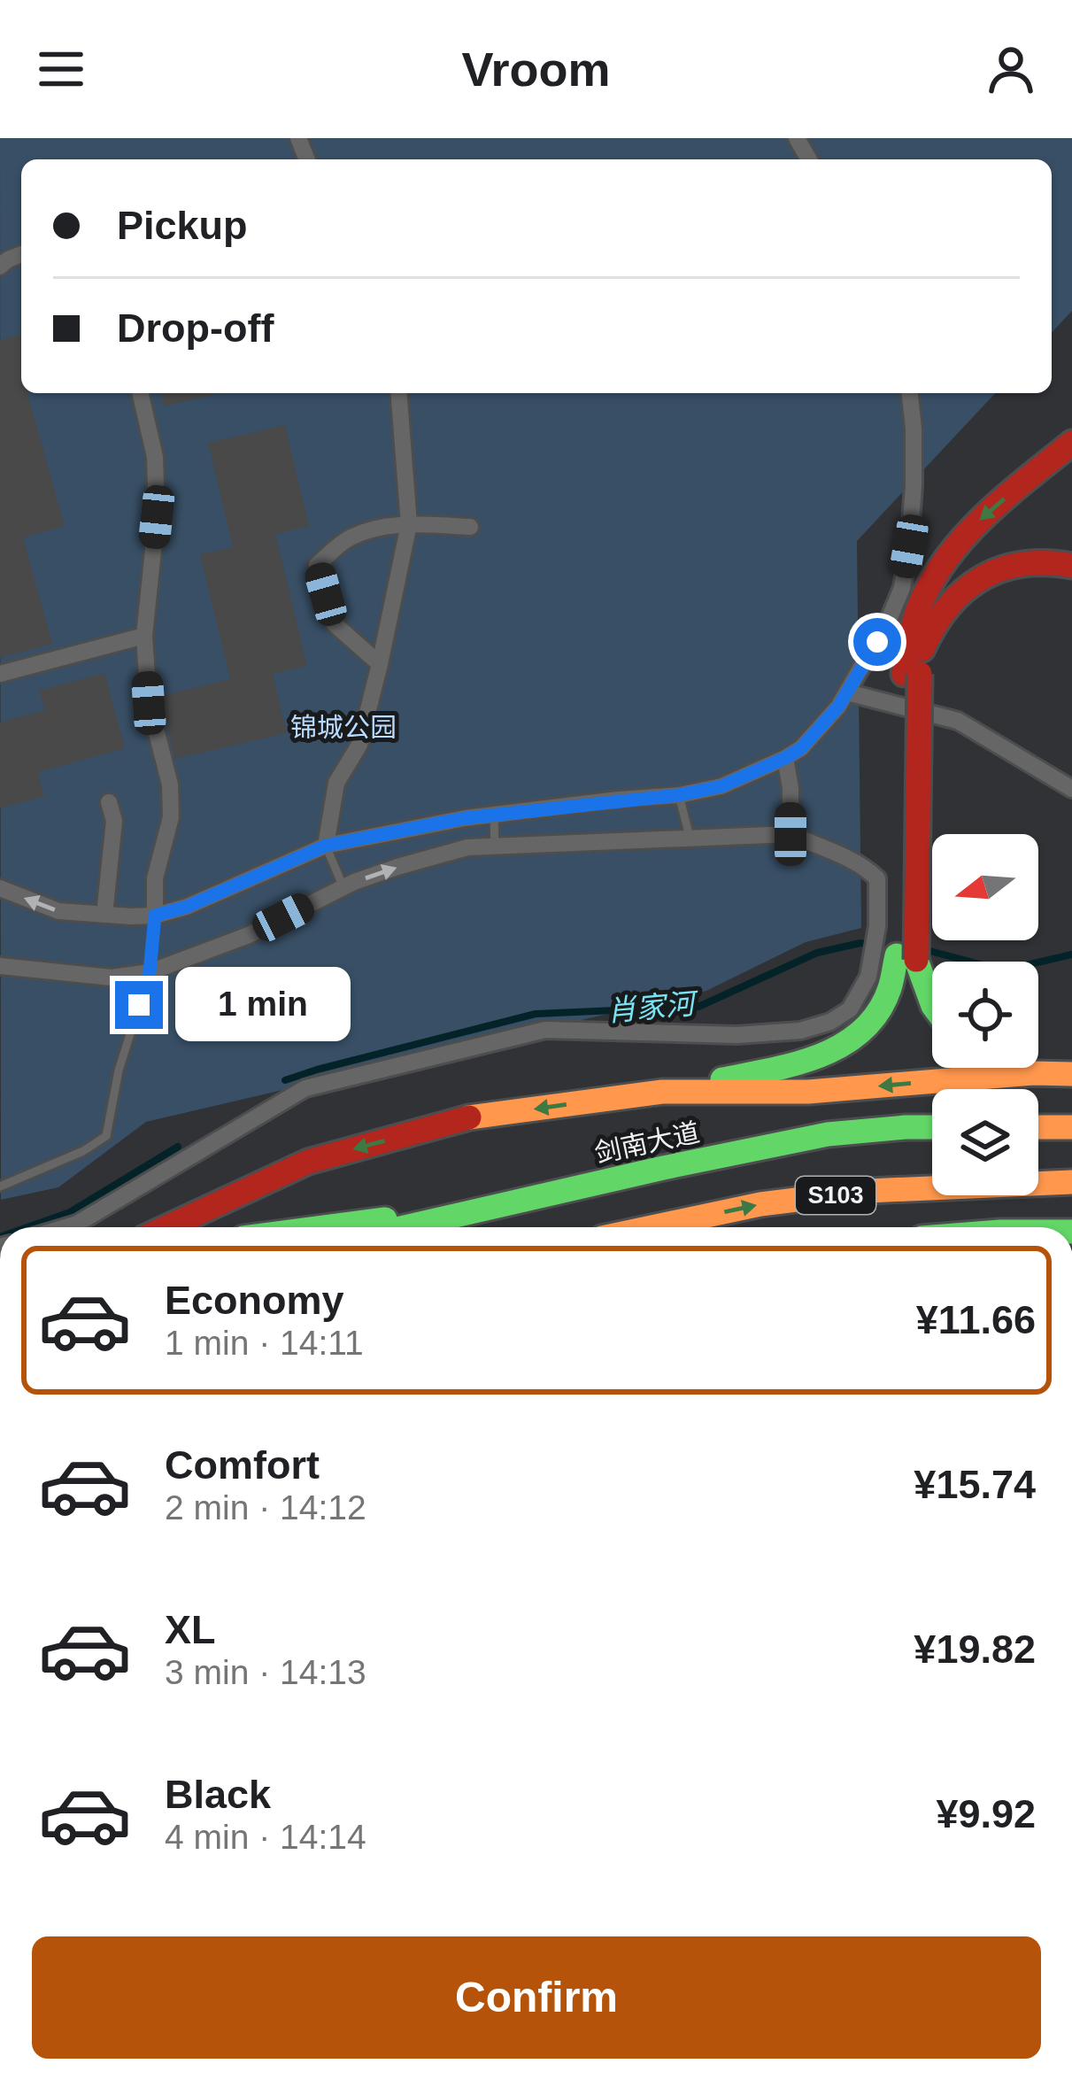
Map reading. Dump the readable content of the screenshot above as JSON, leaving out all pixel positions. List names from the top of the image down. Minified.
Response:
{"streets":{"main road":["剑南大道","S103"]},"water":["肖家河"],"parks":["锦城公园"],"north":"left","page":{"header":"Vroom","banner":["Pickup","Drop-off"],"bubble":"1 min","list":[{"name":"Economy","note":"1 min · 14:11","value":"¥11.66"},{"name":"Comfort","note":"2 min · 14:12","value":"¥15.74"},{"name":"XL","note":"3 min · 14:13","value":"¥19.82"},{"name":"Black","note":"4 min · 14:14","value":"¥9.92"}],"buttons":"Confirm"}}
